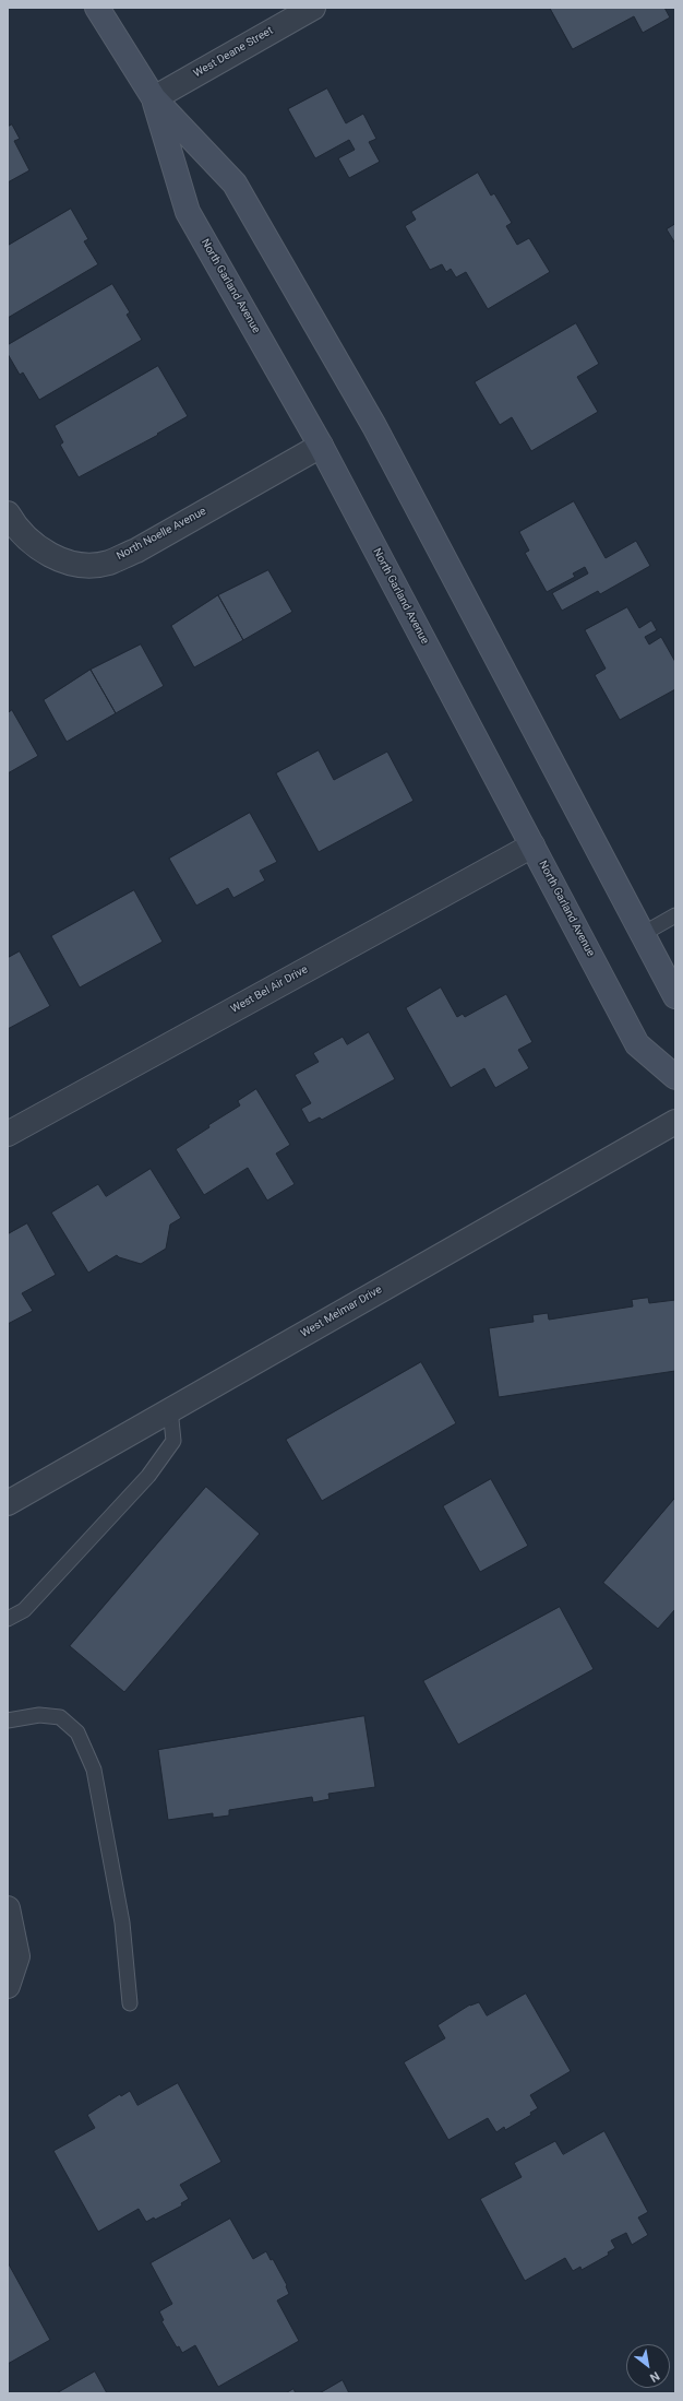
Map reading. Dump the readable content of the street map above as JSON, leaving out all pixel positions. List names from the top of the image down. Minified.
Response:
{"streets":{"main road":["North Garland Avenue"],"street":["West Deane Street","North Noelle Avenue","West Bel Air Drive","West Melmar Drive"]},"crossings":[["West Deane Street","North Garland Avenue"],["North Garland Avenue","North Noelle Avenue"],["North Garland Avenue","West Bel Air Drive"]],"north":"bottom right"}
